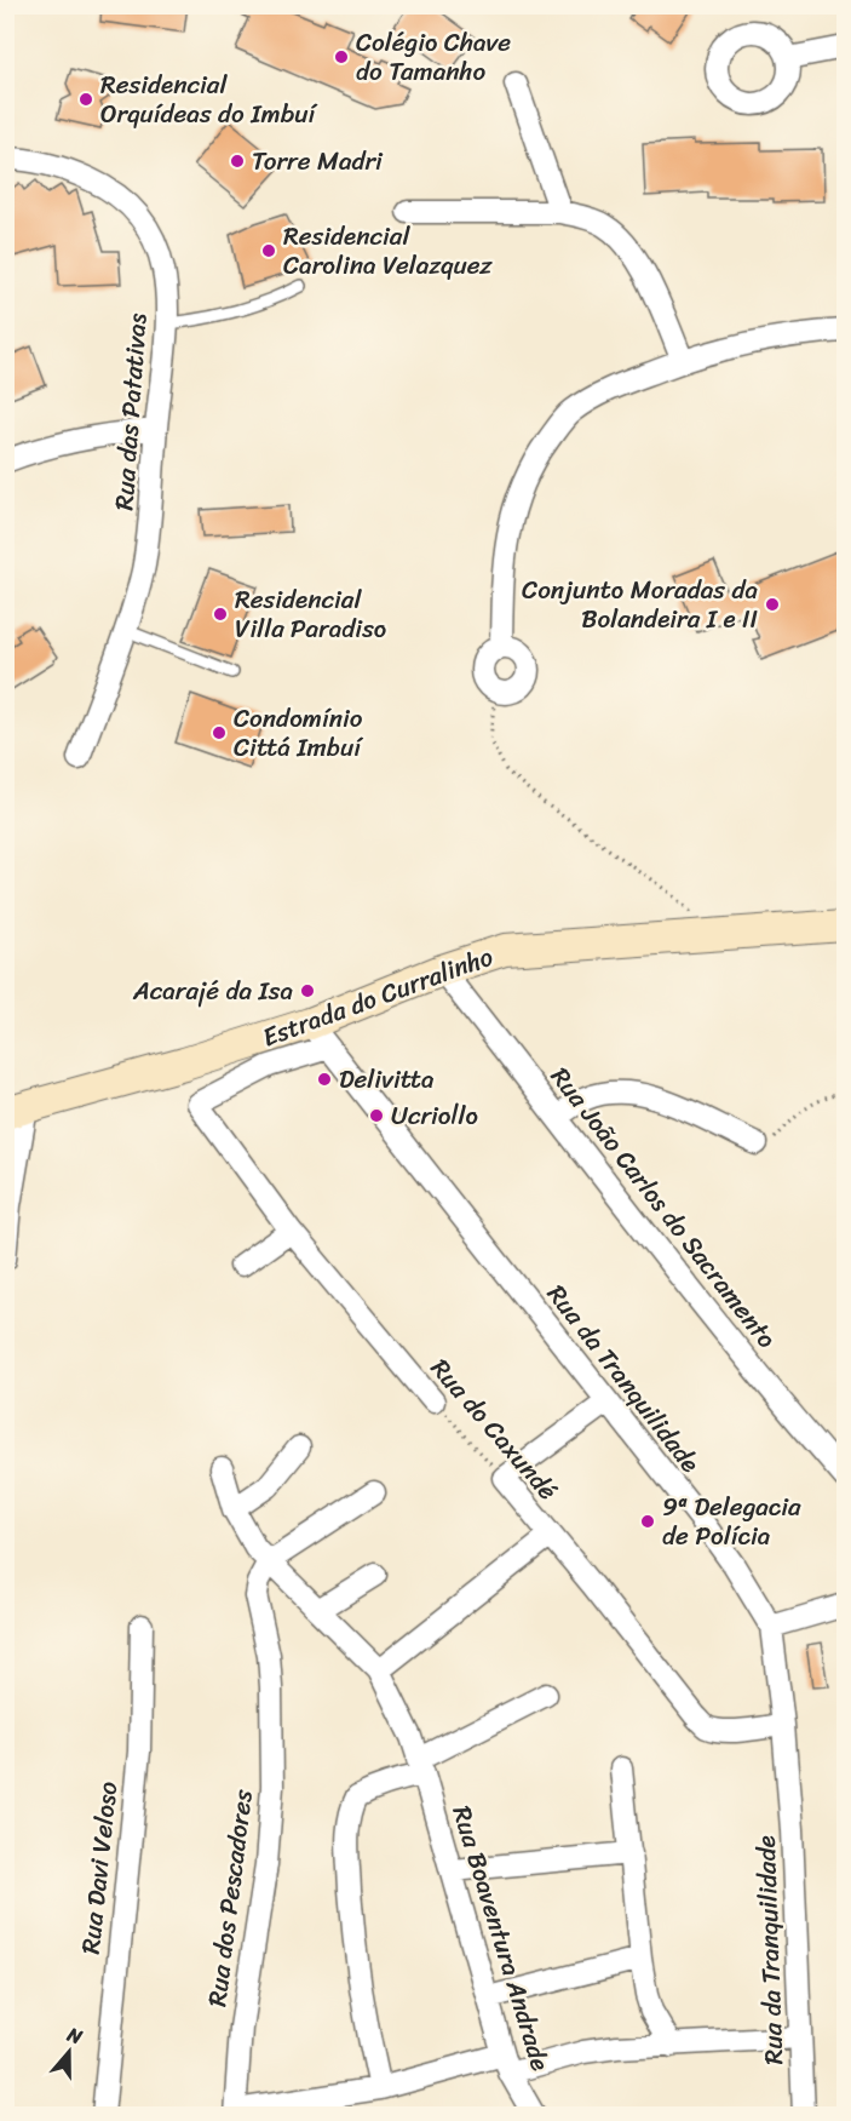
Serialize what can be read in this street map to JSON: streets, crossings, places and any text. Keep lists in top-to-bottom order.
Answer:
{
  "streets": {
    "street": [
      "Rua das Patativas",
      "Estrada do Curralinho",
      "Rua João Carlos do Sacramento",
      "Rua da Tranquilidade",
      "Rua do Caxundé",
      "Rua Davi Veloso",
      "Rua dos Pescadores",
      "Rua Boaventura Andrade"
    ]
  },
  "crossings": [
    ["Estrada do Curralinho", "Rua João Carlos do Sacramento"],
    ["Estrada do Curralinho", "Rua da Tranquilidade"],
    ["Rua da Tranquilidade", "Rua do Caxundé"],
    ["Rua dos Pescadores", "Rua Boaventura Andrade"]
  ],
  "places": [
    "Colégio Chave do Tamanho",
    "Residencial Orquídeas do Imbuí",
    "Torre Madri",
    "Residencial Carolina Velazquez",
    "Conjunto Moradas da Bolandeira I e II",
    "Residencial Villa Paradiso",
    "Condomínio Cittá Imbuí",
    "Acarajé da Isa",
    "Delivitta",
    "Ucriollo",
    "9ª Delegacia de Polícia"
  ],
  "north": "top"
}
